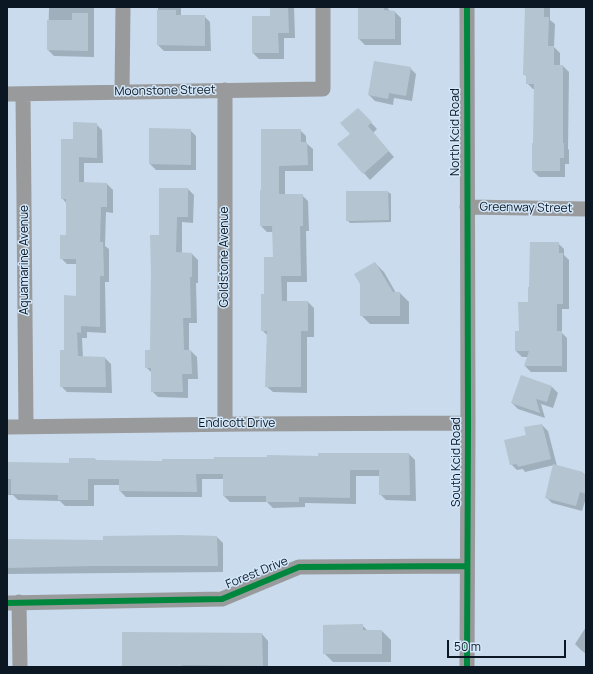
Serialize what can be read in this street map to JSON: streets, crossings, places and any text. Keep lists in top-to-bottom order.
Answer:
{
  "streets": {
    "street": [
      "Moonstone Street",
      "North Kcid Road",
      "Greenway Street",
      "Goldstone Avenue",
      "Aquamarine Avenue",
      "Endicott Drive",
      "South Kcid Road",
      "Forest Drive"
    ]
  },
  "crossings": [
    ["Moonstone Street", "Goldstone Avenue"],
    ["Moonstone Street", "Aquamarine Avenue"],
    ["North Kcid Road", "Greenway Street"],
    ["North Kcid Road", "South Kcid Road"],
    ["Goldstone Avenue", "Endicott Drive"],
    ["Aquamarine Avenue", "Endicott Drive"],
    ["Endicott Drive", "South Kcid Road"],
    ["South Kcid Road", "Forest Drive"]
  ],
  "scale_bar": "50 m"
}
